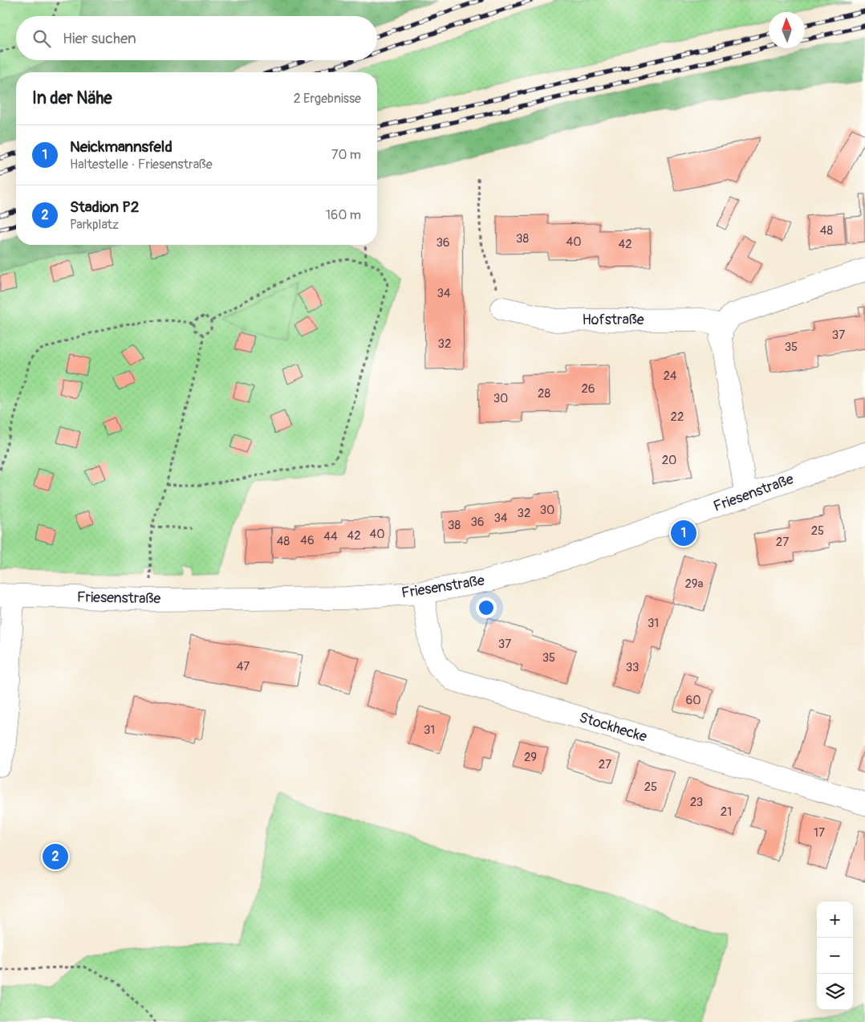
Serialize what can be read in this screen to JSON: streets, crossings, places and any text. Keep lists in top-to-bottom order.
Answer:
{
  "streets": {
    "street": ["Hofstraße", "Friesenstraße", "Stockhecke"]
  },
  "crossings": [
    ["Friesenstraße", "Stockhecke"]
  ],
  "house_numbers": [
    "48",
    "38",
    "40",
    "36",
    "42",
    "34",
    "37",
    "32",
    "35",
    "24",
    "26",
    "28",
    "30",
    "22",
    "20",
    "30",
    "32",
    "34",
    "36",
    "38",
    "25",
    "40",
    "42",
    "44",
    "46",
    "48",
    "27",
    "29a",
    "31",
    "37",
    "35",
    "47",
    "33",
    "60",
    "31",
    "29",
    "27",
    "25",
    "23",
    "21",
    "17"
  ],
  "north": "top",
  "page": {
    "search": "Hier suchen",
    "heading": ["In der Nähe", "2 Ergebnisse"],
    "list": [
      {
        "mark": "1",
        "name": "Neickmannsfeld",
        "note": "Haltestelle · Friesenstraße",
        "value": "70 m"
      },
      {
        "mark": "2",
        "name": "Stadion P2",
        "note": "Parkplatz",
        "value": "160 m"
      }
    ],
    "pins": ["1", "2"],
    "map_buttons": ["+", "−"]
  }
}
